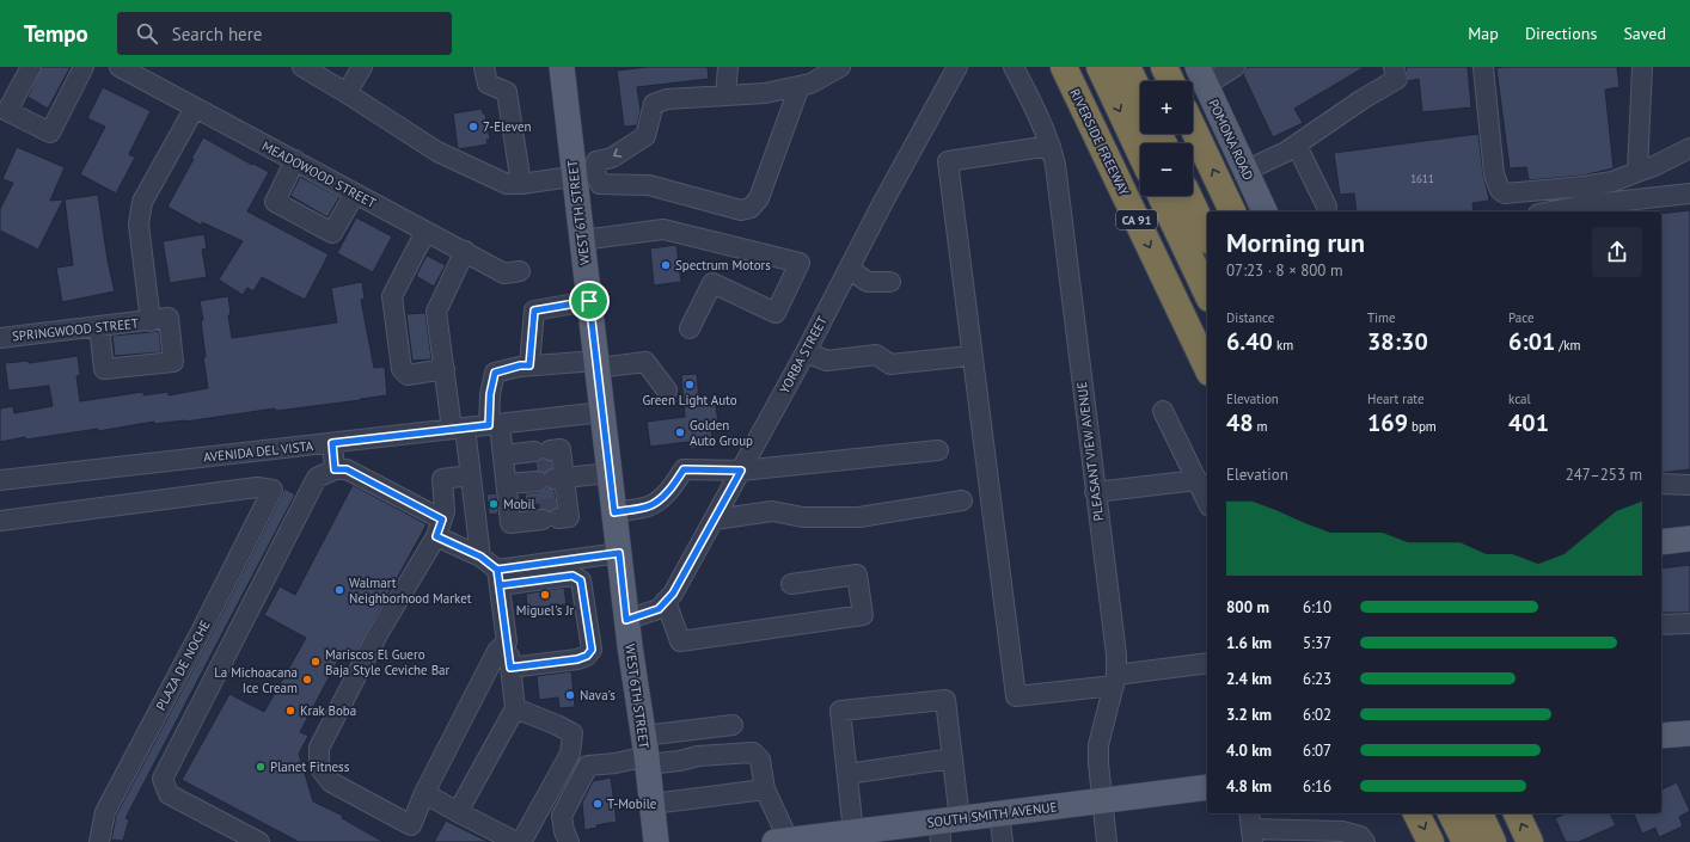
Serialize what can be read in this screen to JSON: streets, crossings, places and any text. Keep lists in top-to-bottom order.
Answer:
{
  "streets": {
    "highway": ["RIVERSIDE FREEWAY", "CA 91"],
    "main road": ["POMONA ROAD", "WEST 6TH STREET", "SOUTH SMITH AVENUE"],
    "street": [
      "MEADOWOOD STREET",
      "SPRINGWOOD STREET",
      "YORBA STREET",
      "AVENIDA DEL VISTA",
      "PLEASANT VIEW AVENUE",
      "PLAZA DE NOCHE"
    ]
  },
  "crossings": [
    ["WEST 6TH STREET", "YORBA STREET"],
    ["WEST 6TH STREET", "AVENIDA DEL VISTA"],
    ["PLEASANT VIEW AVENUE", "SOUTH SMITH AVENUE"]
  ],
  "places": [
    "7-Eleven",
    "Spectrum Motors",
    "Green Light Auto",
    "Golden Auto Group",
    "Mobil",
    "Walmart Neighborhood Market",
    "Miguel's Jr",
    "Mariscos El Guero Baja Style Ceviche Bar",
    "La Michoacana Ice Cream",
    "Nava's",
    "Krak Boba",
    "Planet Fitness",
    "T-Mobile"
  ],
  "house_numbers": ["1611"],
  "page": {
    "header": "Tempo",
    "search": "Search here",
    "nav": ["Map", "Directions", "Saved"],
    "map_buttons": ["+", "−"],
    "heading": ["Morning run", "07:23 · 8 × 800 m"],
    "stats": [
      ["Distance", "6.40 km"],
      ["Time", "38:30"],
      ["Pace", "6:01 /km"],
      ["Elevation", "48 m"],
      ["Heart rate", "169 bpm"],
      ["kcal", "401"]
    ],
    "chart": ["Elevation", "247–253 m"],
    "list": [
      {
        "name": "800 m",
        "note": "6:10"
      },
      {
        "name": "1.6 km",
        "note": "5:37"
      },
      {
        "name": "2.4 km",
        "note": "6:23"
      },
      {
        "name": "3.2 km",
        "note": "6:02"
      },
      {
        "name": "4.0 km",
        "note": "6:07"
      },
      {
        "name": "4.8 km",
        "note": "6:16"
      }
    ]
  }
}
